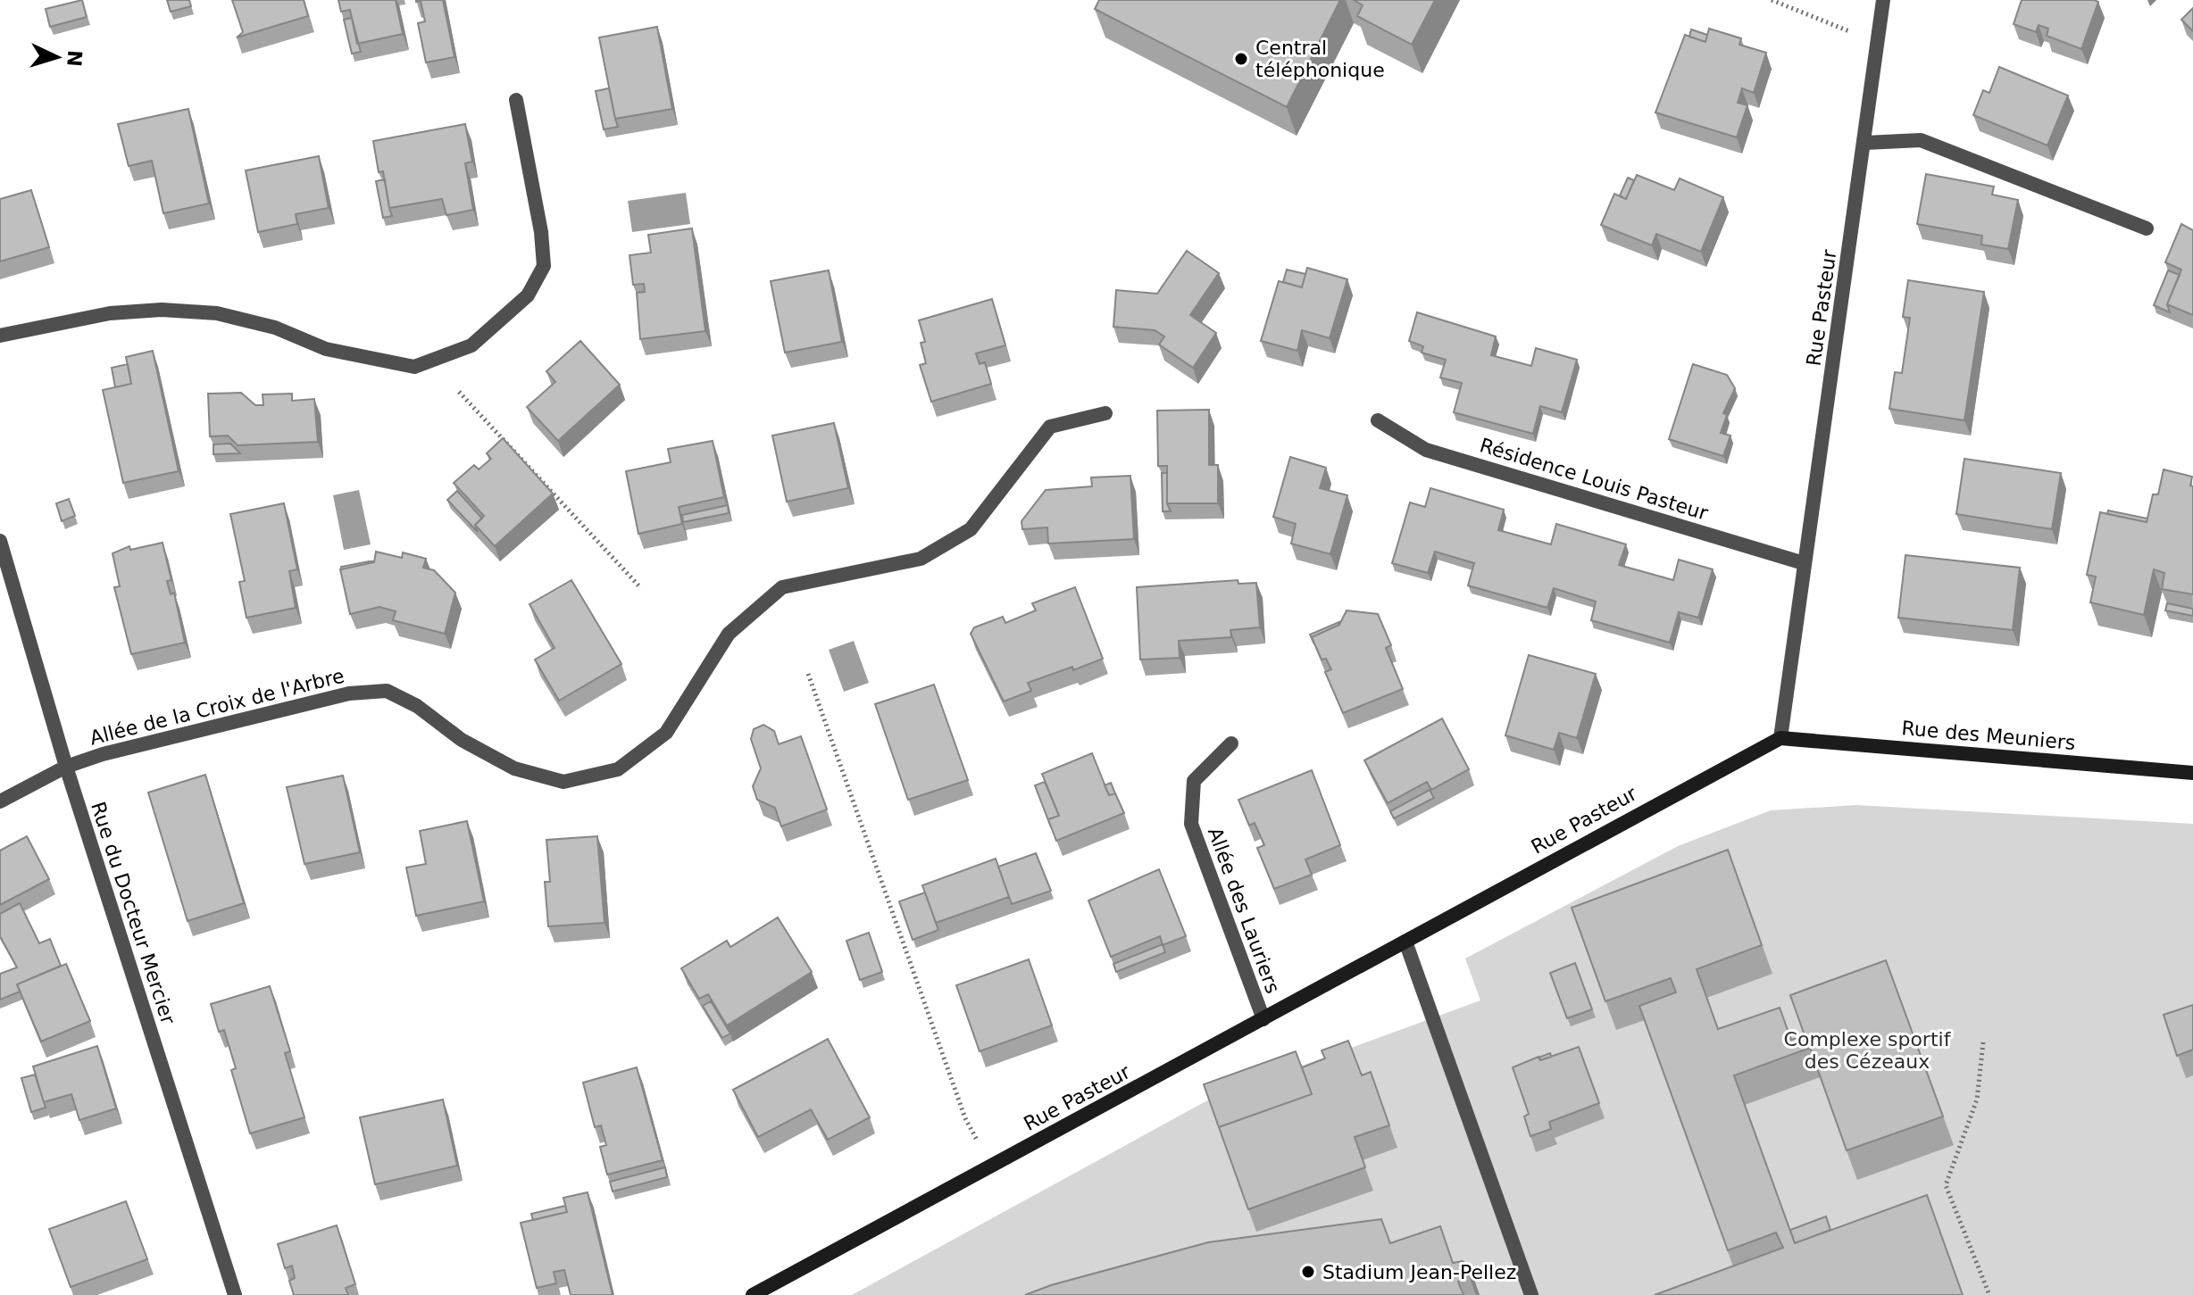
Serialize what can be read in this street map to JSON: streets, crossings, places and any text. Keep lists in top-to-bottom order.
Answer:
{
  "streets": {
    "main road": ["Rue Pasteur", "Rue des Meuniers"],
    "street": [
      "Résidence Louis Pasteur",
      "Allée de la Croix de l'Arbre",
      "Allée des Lauriers",
      "Rue du Docteur Mercier"
    ]
  },
  "crossings": [
    ["Rue Pasteur", "Résidence Louis Pasteur"],
    ["Rue Pasteur", "Rue des Meuniers"],
    ["Rue Pasteur", "Allée des Lauriers"],
    ["Allée de la Croix de l'Arbre", "Rue du Docteur Mercier"]
  ],
  "parks": ["Complexe sportif des Cézeaux"],
  "places": ["Central téléphonique", "Stadium Jean-Pellez"],
  "north": "right"
}
